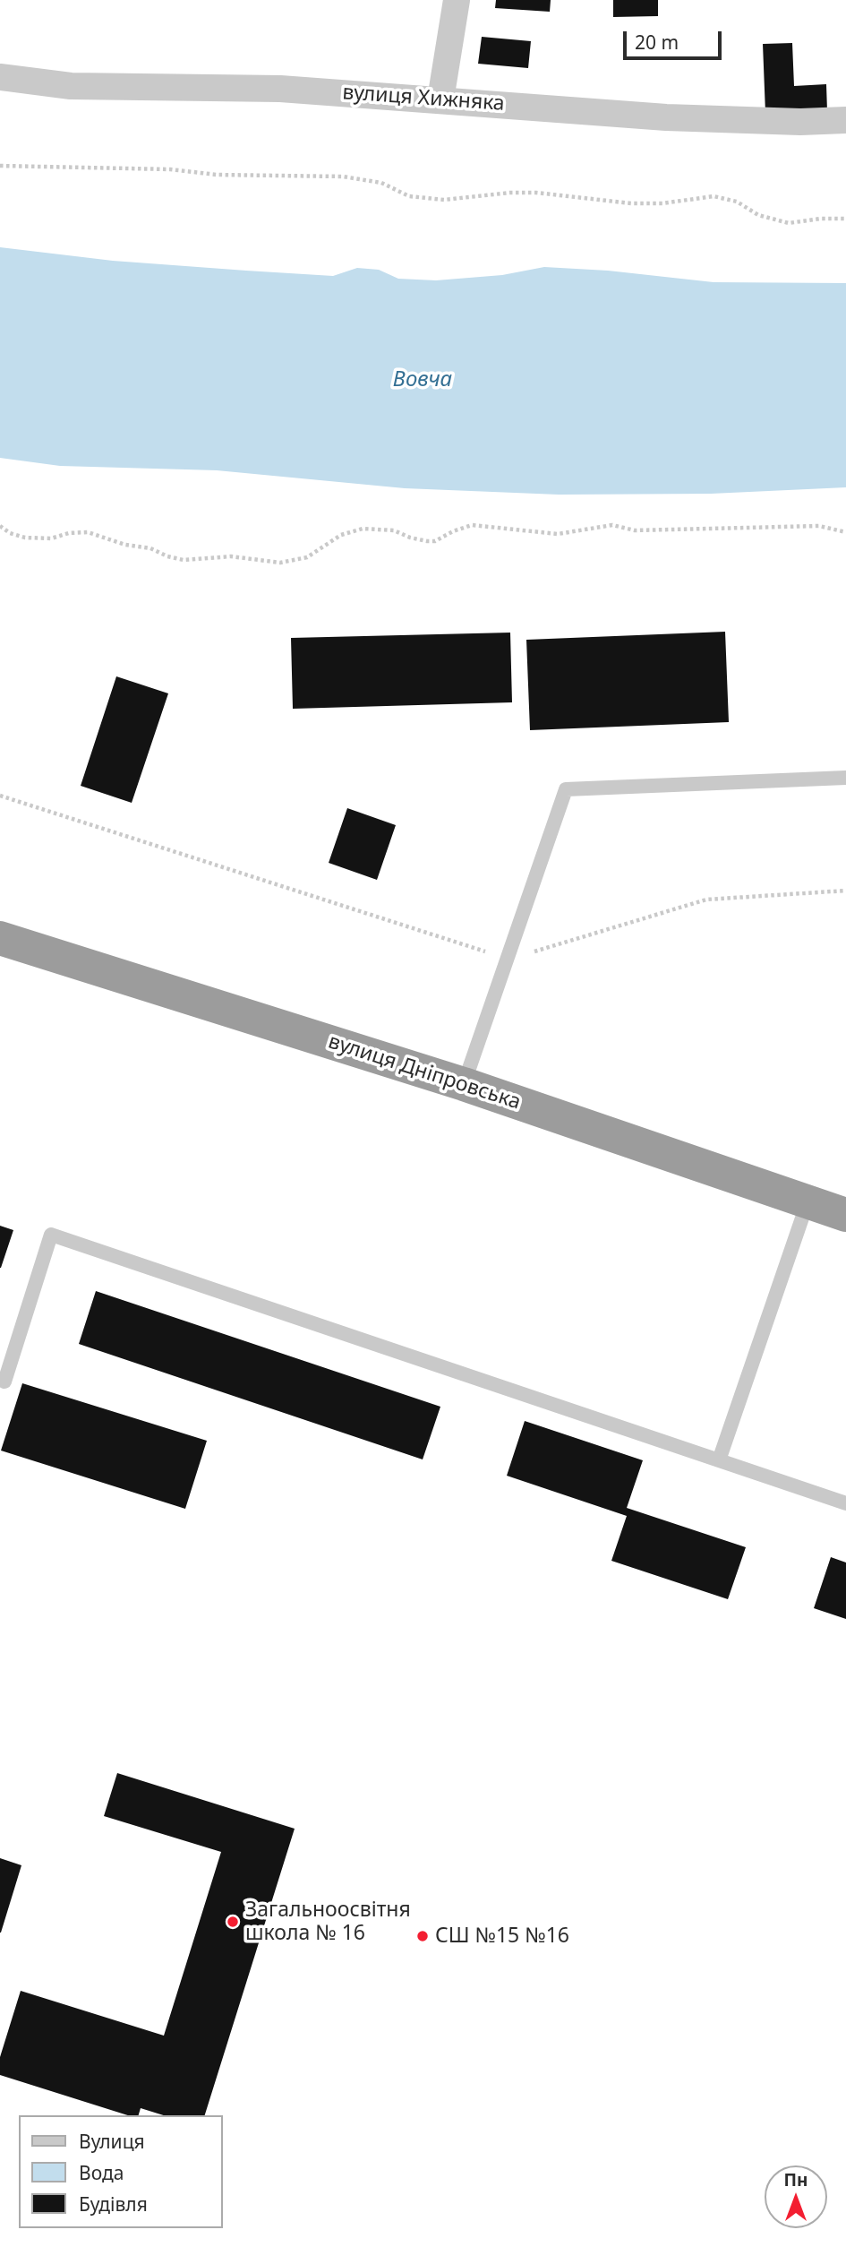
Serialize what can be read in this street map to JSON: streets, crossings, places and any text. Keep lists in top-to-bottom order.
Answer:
{
  "streets": {
    "highway": ["вулиця Дніпровська"],
    "street": ["вулиця Хижняка"]
  },
  "water": ["Вовча"],
  "places": ["Загальноосвітня школа № 16", "СШ №15 №16"],
  "legend": ["Вулиця", "Вода", "Будівля"],
  "scale_bar": "20 m",
  "north": "top"
}
